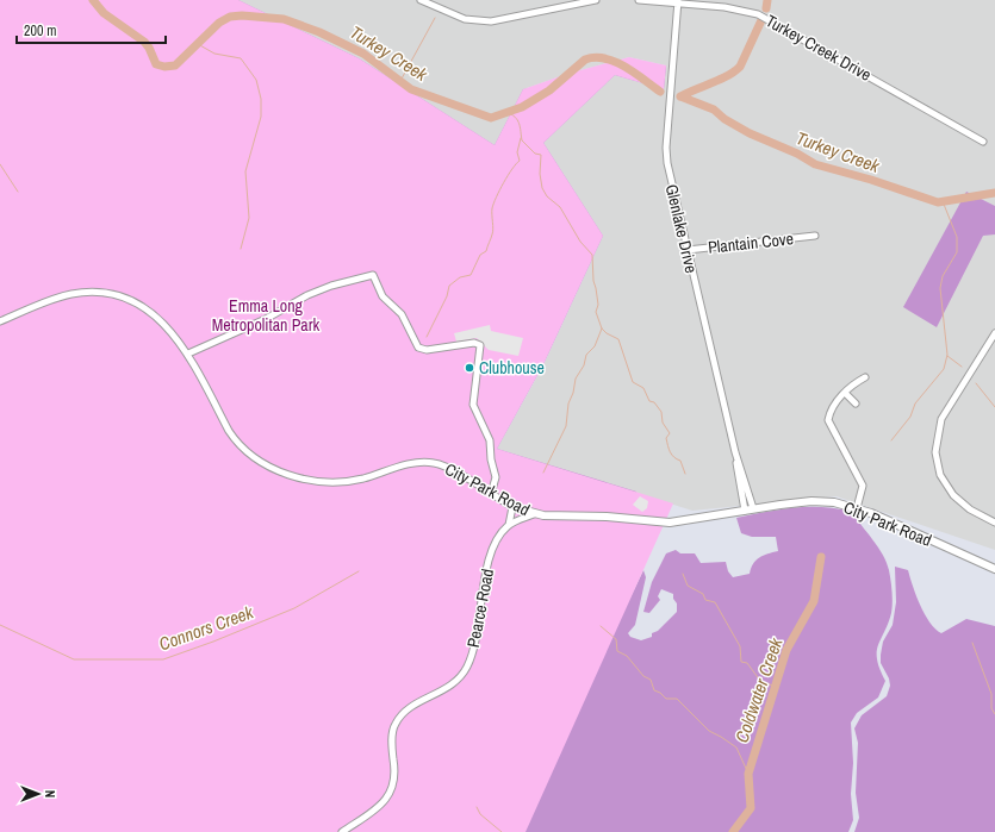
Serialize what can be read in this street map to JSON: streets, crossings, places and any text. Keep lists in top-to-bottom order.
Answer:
{
  "streets": {
    "street": [
      "Turkey Creek Drive",
      "Glenlake Drive",
      "Plantain Cove",
      "City Park Road",
      "Pearce Road"
    ]
  },
  "crossings": [
    ["Turkey Creek Drive", "Glenlake Drive"],
    ["Glenlake Drive", "Plantain Cove"],
    ["Glenlake Drive", "City Park Road"]
  ],
  "water": ["Turkey Creek", "Connors Creek", "Coldwater Creek"],
  "parks": ["Emma Long Metropolitan Park"],
  "places": ["Clubhouse"],
  "scale_bar": "200 m",
  "north": "right"
}
